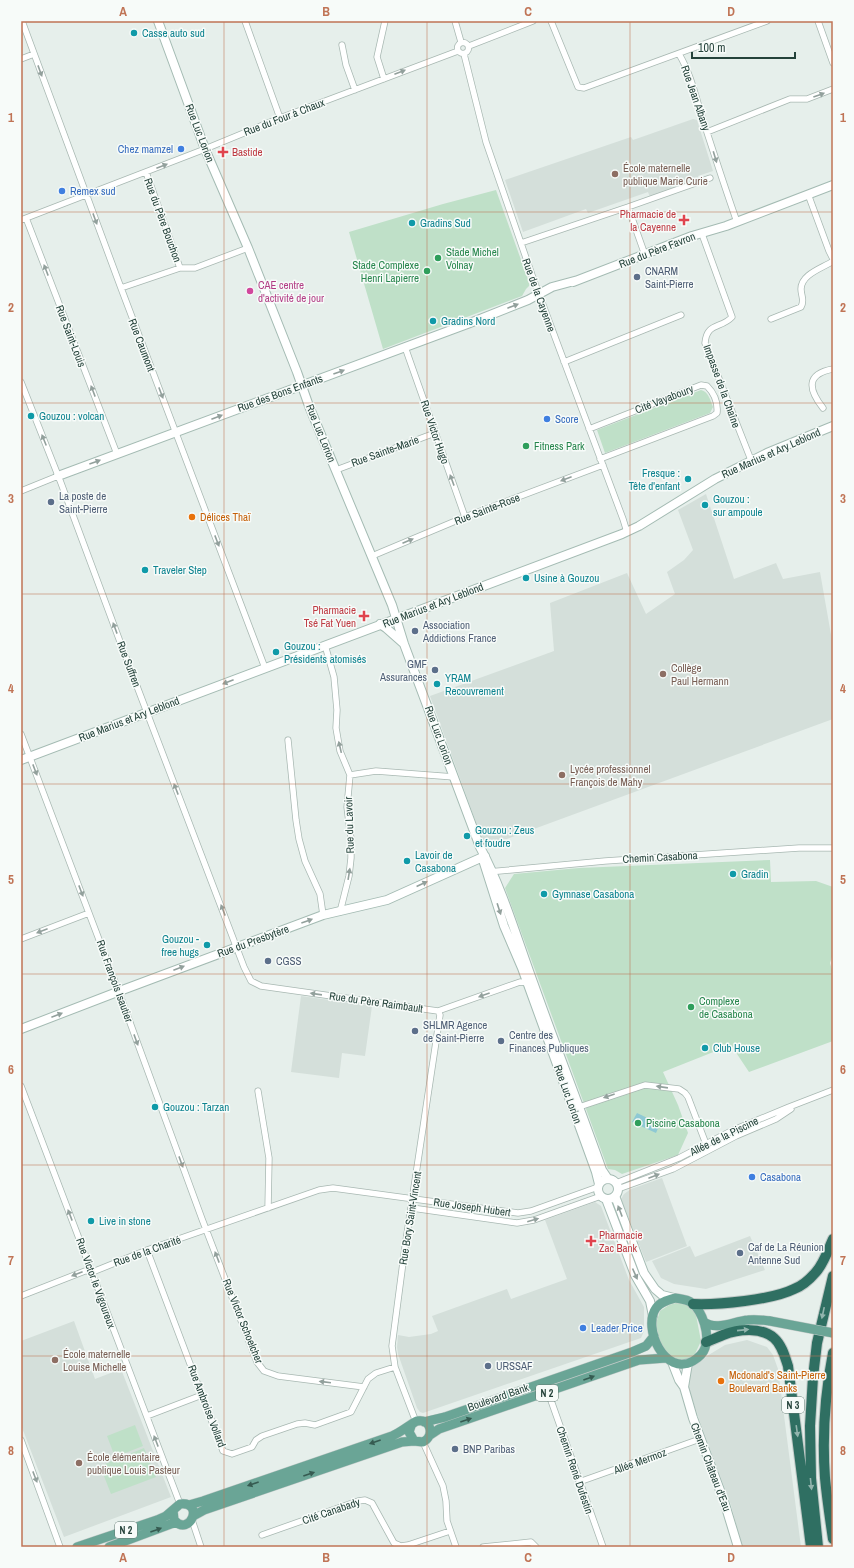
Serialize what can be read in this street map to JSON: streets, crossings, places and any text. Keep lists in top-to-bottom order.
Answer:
{
  "streets": {
    "highway": ["N 3"],
    "main road": ["N 2", "Boulevard Bank"],
    "street": [
      "Rue Jean Albany",
      "Rue du Four à Chaux",
      "Rue Luc Lorion",
      "Rue du Père Bouchon",
      "Rue du Père Favron",
      "Rue de la Cayenne",
      "Rue Saint-Louis",
      "Rue Caumont",
      "Impasse de la Chaîne",
      "Rue des Bons Enfants",
      "Cité Vayaboury",
      "Rue Victor Hugo",
      "Rue Sainte-Marie",
      "Rue Marius et Ary Leblond",
      "Rue Sainte-Rose",
      "Rue Suffren",
      "Rue du Lavoir",
      "Chemin Casabona",
      "Rue du Presbytère",
      "Rue François Isautier",
      "Rue du Père Raimbault",
      "Allée de la Piscine",
      "Rue Joseph Hubert",
      "Rue Bory Saint-Vincent",
      "Rue de la Charité",
      "Rue Victor le Vigoureux",
      "Rue Victor Schoelcher",
      "Rue Ambroise Vollard",
      "Allée Mermoz",
      "Chemin Château d'Eau",
      "Chemin René Dufestin",
      "Cité Canabady"
    ]
  },
  "crossings": [
    ["Rue Jean Albany", "Rue du Père Favron"],
    ["Rue du Four à Chaux", "Rue Luc Lorion"],
    ["Rue du Four à Chaux", "Rue du Père Bouchon"],
    ["Rue du Four à Chaux", "Rue de la Cayenne"],
    ["Rue du Four à Chaux", "Rue Saint-Louis"],
    ["Rue du Four à Chaux", "Rue Caumont"],
    ["Rue Luc Lorion", "Rue du Père Bouchon"],
    ["Rue Luc Lorion", "Rue des Bons Enfants"],
    ["Rue Luc Lorion", "Rue Sainte-Marie"],
    ["Rue Luc Lorion", "Rue Marius et Ary Leblond"],
    ["Rue Luc Lorion", "Rue Sainte-Rose"],
    ["Rue Luc Lorion", "Chemin Casabona"],
    ["Rue Luc Lorion", "Rue du Presbytère"],
    ["Rue Luc Lorion", "Rue du Père Raimbault"],
    ["Rue Luc Lorion", "Allée de la Piscine"],
    ["Rue Luc Lorion", "Rue Joseph Hubert"],
    ["Rue du Père Bouchon", "Rue Caumont"],
    ["Rue du Père Favron", "Rue de la Cayenne"],
    ["Rue du Père Favron", "Impasse de la Chaîne"],
    ["Rue du Père Favron", "Rue des Bons Enfants"],
    ["Rue de la Cayenne", "Rue des Bons Enfants"],
    ["Rue de la Cayenne", "Cité Vayaboury"],
    ["Rue de la Cayenne", "Rue Marius et Ary Leblond"],
    ["Rue de la Cayenne", "Rue Sainte-Rose"],
    ["Rue Saint-Louis", "Rue des Bons Enfants"],
    ["Rue Caumont", "Rue des Bons Enfants"],
    ["Rue Caumont", "Rue Marius et Ary Leblond"],
    ["Impasse de la Chaîne", "Rue Marius et Ary Leblond"],
    ["Rue des Bons Enfants", "Rue Victor Hugo"],
    ["Rue des Bons Enfants", "Rue Suffren"],
    ["Rue Victor Hugo", "Rue Sainte-Marie"],
    ["Rue Victor Hugo", "Rue Sainte-Rose"],
    ["Rue Marius et Ary Leblond", "Rue Suffren"],
    ["Rue Marius et Ary Leblond", "Rue du Lavoir"],
    ["Rue Marius et Ary Leblond", "Rue François Isautier"],
    ["Rue Suffren", "Rue du Presbytère"],
    ["Rue Suffren", "Rue du Père Raimbault"],
    ["Rue du Lavoir", "Rue du Presbytère"],
    ["Rue du Presbytère", "Rue François Isautier"],
    ["Rue du Presbytère", "Rue du Père Raimbault"],
    ["Rue François Isautier", "Rue Joseph Hubert"],
    ["Rue François Isautier", "Rue de la Charité"],
    ["Rue François Isautier", "Rue Victor Schoelcher"],
    ["Rue du Père Raimbault", "Rue Bory Saint-Vincent"],
    ["Allée de la Piscine", "Rue Joseph Hubert"],
    ["Rue Joseph Hubert", "Rue Bory Saint-Vincent"],
    ["Rue Joseph Hubert", "Rue de la Charité"],
    ["Rue Joseph Hubert", "Rue Victor Schoelcher"],
    ["Rue Bory Saint-Vincent", "N 2"],
    ["Rue Bory Saint-Vincent", "Boulevard Bank"],
    ["Rue de la Charité", "Rue Victor le Vigoureux"],
    ["Rue de la Charité", "Rue Victor Schoelcher"],
    ["Rue de la Charité", "Rue Ambroise Vollard"],
    ["Rue Victor le Vigoureux", "N 2"],
    ["Rue Victor le Vigoureux", "Boulevard Bank"],
    ["Rue Victor Schoelcher", "Rue Ambroise Vollard"],
    ["N 2", "Boulevard Bank"],
    ["N 2", "N 3"],
    ["N 2", "Chemin Château d'Eau"],
    ["Boulevard Bank", "N 3"],
    ["Boulevard Bank", "Chemin Château d'Eau"],
    ["Boulevard Bank", "Chemin René Dufestin"],
    ["N 3", "Chemin Château d'Eau"],
    ["Allée Mermoz", "Chemin Château d'Eau"],
    ["Allée Mermoz", "Chemin René Dufestin"]
  ],
  "one_way": [
    "Rue Saint-Louis",
    "Rue Caumont",
    "Rue des Bons Enfants",
    "Rue Victor Hugo",
    "Rue Suffren",
    "Rue du Lavoir",
    "Rue du Presbytère",
    "Rue François Isautier",
    "Rue du Père Raimbault",
    "Rue de la Charité",
    "Rue Victor le Vigoureux",
    "Rue Victor Schoelcher"
  ],
  "places": {
    "other": [
      "Casse auto sud",
      "Chez mamzel",
      "École maternelle publique Marie Curie",
      "Remex sud",
      "Gradins Sud",
      "Stade Michel Volnay",
      "Stade Complexe Henri Lapierre",
      "CNARM Saint-Pierre",
      "CAE centre d'activité de jour",
      "Gradins Nord",
      "Gouzou : volcan",
      "Score",
      "Fitness Park",
      "Fresque : Tête d'enfant",
      "La poste de Saint-Pierre",
      "Gouzou : sur ampoule",
      "Délices Thaï",
      "Traveler Step",
      "Usine à Gouzou",
      "Association Addictions France",
      "Gouzou : Présidents atomisés",
      "GMF Assurances",
      "Collège Paul Hermann",
      "YRAM Recouvrement",
      "Lycée professionnel François de Mahy",
      "Gouzou : Zeus et foudre",
      "Lavoir de Casabona",
      "Gradin",
      "Gymnase Casabona",
      "Gouzou - free hugs",
      "CGSS",
      "Complexe de Casabona",
      "SHLMR Agence de Saint-Pierre",
      "Centre des Finances Publiques",
      "Club House",
      "Gouzou : Tarzan",
      "Piscine Casabona",
      "Casabona",
      "Live in stone",
      "Caf de La Réunion Antenne Sud",
      "Leader Price",
      "École maternelle Louise Michelle",
      "URSSAF",
      "Mcdonald's Saint-Pierre Boulevard Banks",
      "BNP Paribas",
      "École élémentaire publique Louis Pasteur"
    ],
    "health": [
      "Bastide",
      "Pharmacie de la Cayenne",
      "Pharmacie Tsé Fat Yuen",
      "Pharmacie Zac Bank"
    ]
  },
  "scale_bar": "100 m",
  "grid": {
    "columns": [
      "A",
      "B",
      "C",
      "D"
    ],
    "rows": [
      "1",
      "2",
      "3",
      "4",
      "5",
      "6",
      "7",
      "8"
    ]
  }
}
